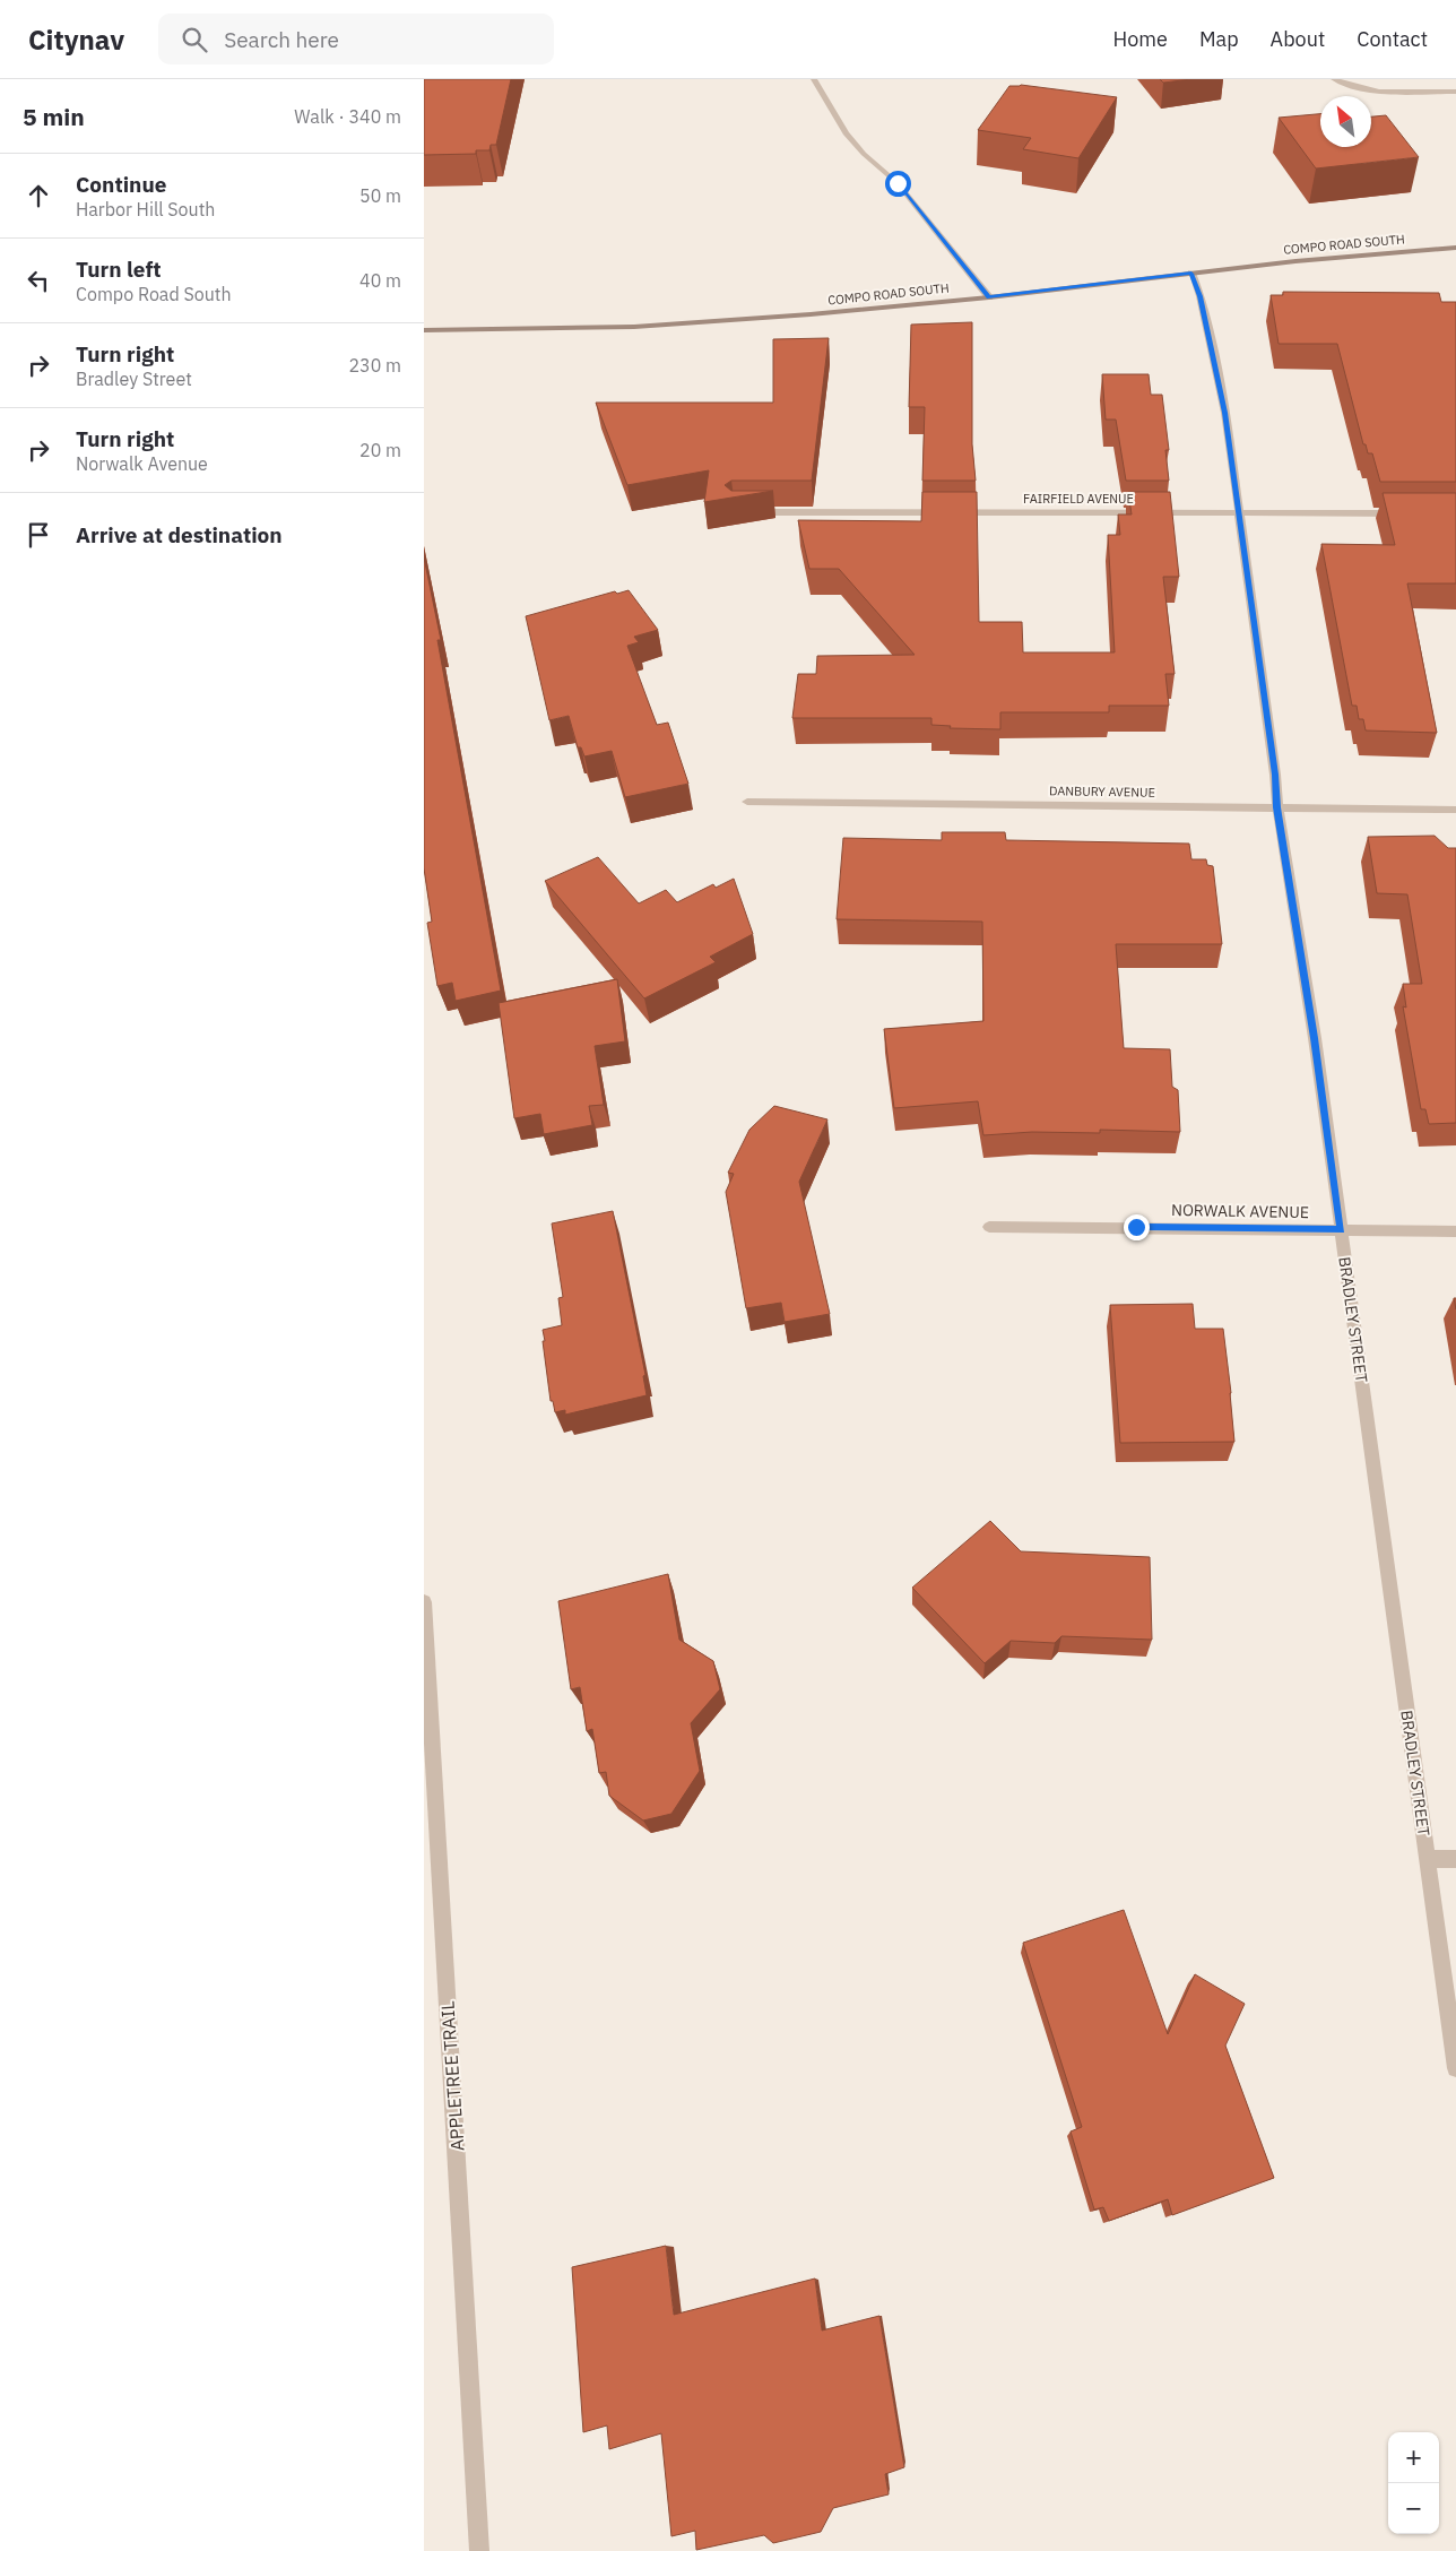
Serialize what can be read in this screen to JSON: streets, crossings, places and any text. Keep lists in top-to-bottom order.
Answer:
{
  "streets": {
    "street": [
      "COMPO ROAD SOUTH",
      "FAIRFIELD AVENUE",
      "DANBURY AVENUE",
      "NORWALK AVENUE",
      "BRADLEY STREET",
      "APPLETREE TRAIL"
    ]
  },
  "crossings": [
    ["COMPO ROAD SOUTH", "BRADLEY STREET"],
    ["FAIRFIELD AVENUE", "BRADLEY STREET"],
    ["DANBURY AVENUE", "BRADLEY STREET"],
    ["NORWALK AVENUE", "BRADLEY STREET"]
  ],
  "north": "top left",
  "page": {
    "header": "Citynav",
    "search": "Search here",
    "nav": [
      "Home",
      "Map",
      "About",
      "Contact"
    ],
    "heading": ["5 min", "Walk · 340 m"],
    "list": [
      ["Continue", "Harbor Hill South", "50 m"],
      ["Turn left", "Compo Road South", "40 m"],
      ["Turn right", "Bradley Street", "230 m"],
      ["Turn right", "Norwalk Avenue", "20 m"],
      "Arrive at destination"
    ],
    "map_buttons": ["+", "−"]
  }
}
